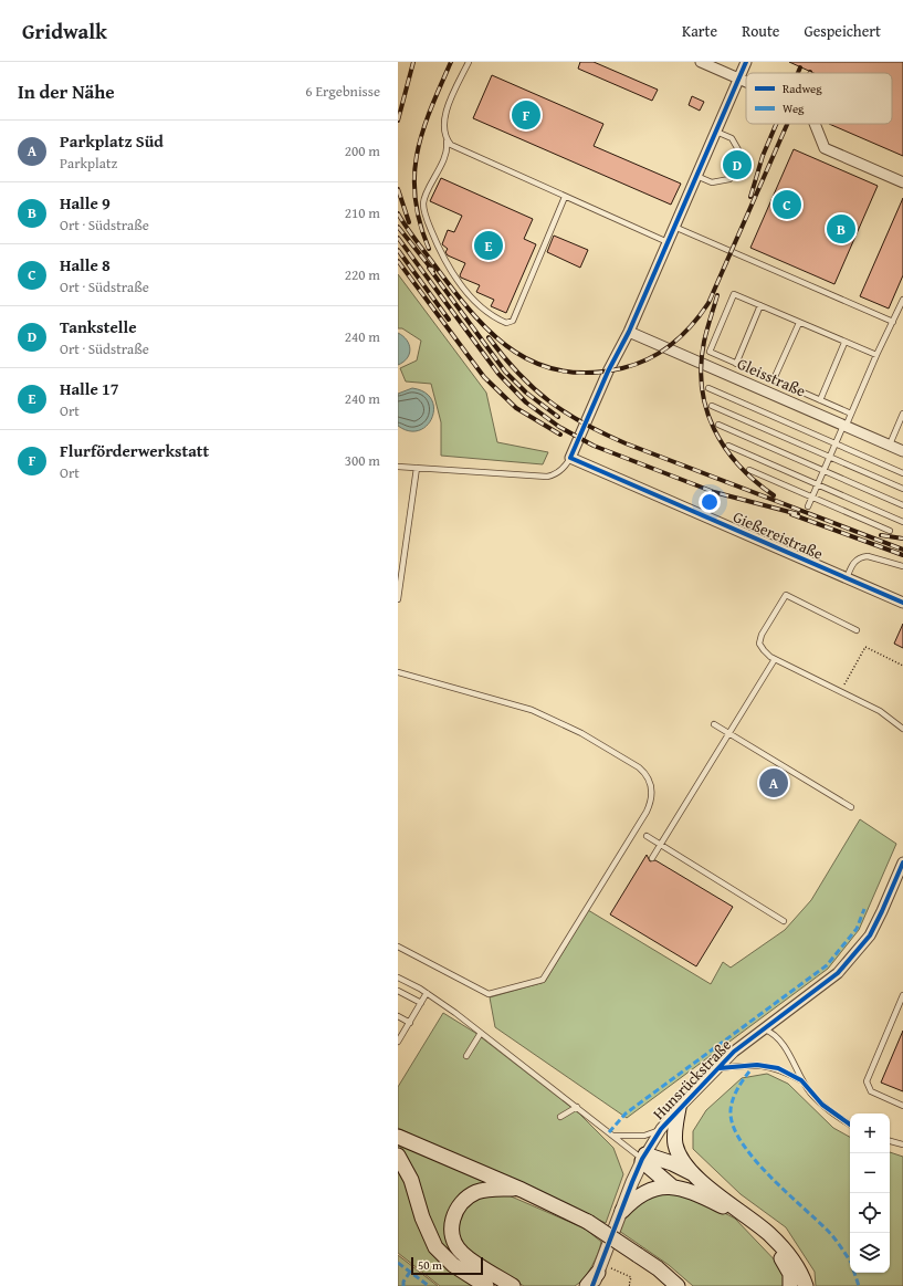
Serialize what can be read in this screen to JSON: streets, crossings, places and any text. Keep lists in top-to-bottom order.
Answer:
{
  "streets": {
    "street": ["Gleisstraße", "Gießereistraße", "Hunsrückstraße"]
  },
  "legend": ["Radweg", "Weg"],
  "scale_bar": "50 m",
  "page": {
    "header": "Gridwalk",
    "nav": ["Karte", "Route", "Gespeichert"],
    "heading": ["In der Nähe", "6 Ergebnisse"],
    "pins": [
      "F",
      "D",
      "C",
      "B",
      "E",
      "A"
    ],
    "list": [
      {
        "mark": "A",
        "name": "Parkplatz Süd",
        "note": "Parkplatz",
        "value": "200 m"
      },
      {
        "mark": "B",
        "name": "Halle 9",
        "note": "Ort · Südstraße",
        "value": "210 m"
      },
      {
        "mark": "C",
        "name": "Halle 8",
        "note": "Ort · Südstraße",
        "value": "220 m"
      },
      {
        "mark": "D",
        "name": "Tankstelle",
        "note": "Ort · Südstraße",
        "value": "240 m"
      },
      {
        "mark": "E",
        "name": "Halle 17",
        "note": "Ort",
        "value": "240 m"
      },
      {
        "mark": "F",
        "name": "Flurförderwerkstatt",
        "note": "Ort",
        "value": "300 m"
      }
    ],
    "map_buttons": ["+", "−"],
    "scale": "50 m"
  }
}
